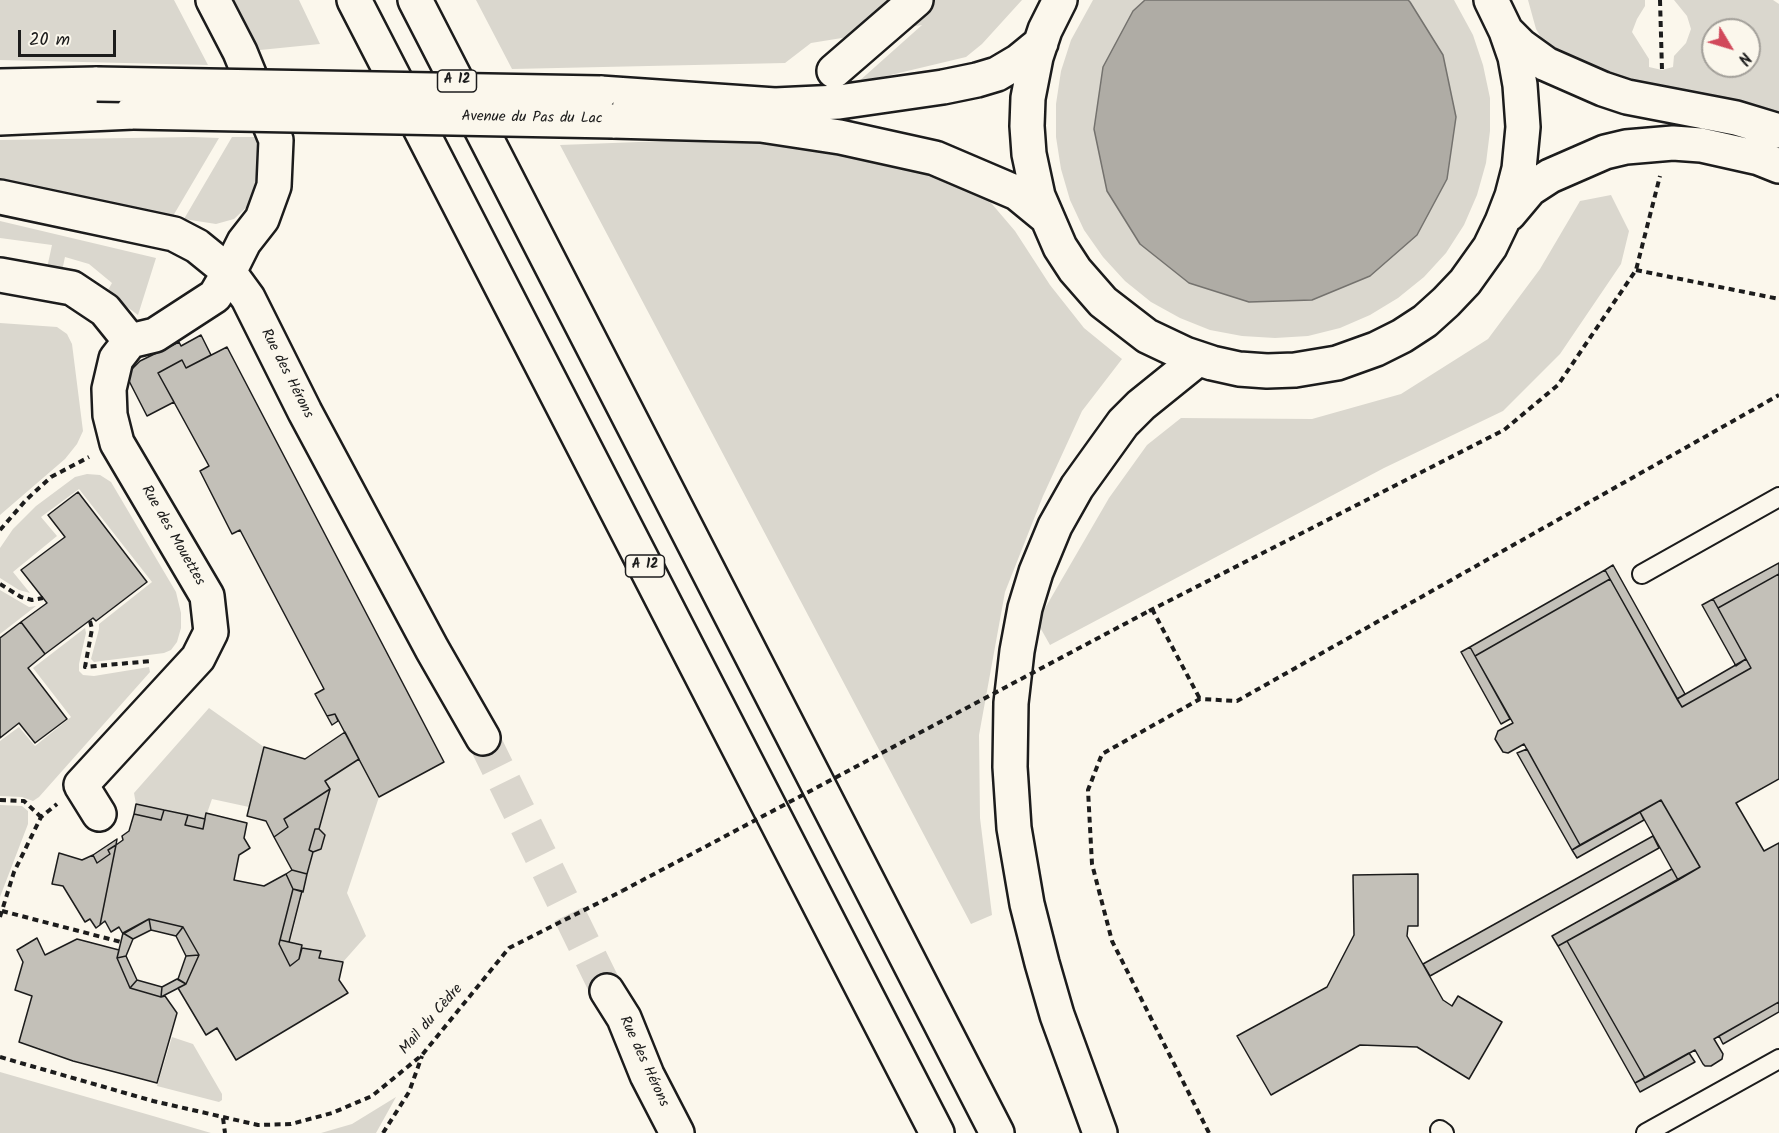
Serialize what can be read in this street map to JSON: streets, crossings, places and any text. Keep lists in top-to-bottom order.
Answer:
{
  "streets": {
    "main road": [
      "A 12",
      "Avenue du Pas du Lac",
      "Rue des Hérons",
      "Rue des Mouettes"
    ],
    "path": ["Mail du Cèdre"]
  },
  "scale_bar": "20 m",
  "north": "bottom right"
}
